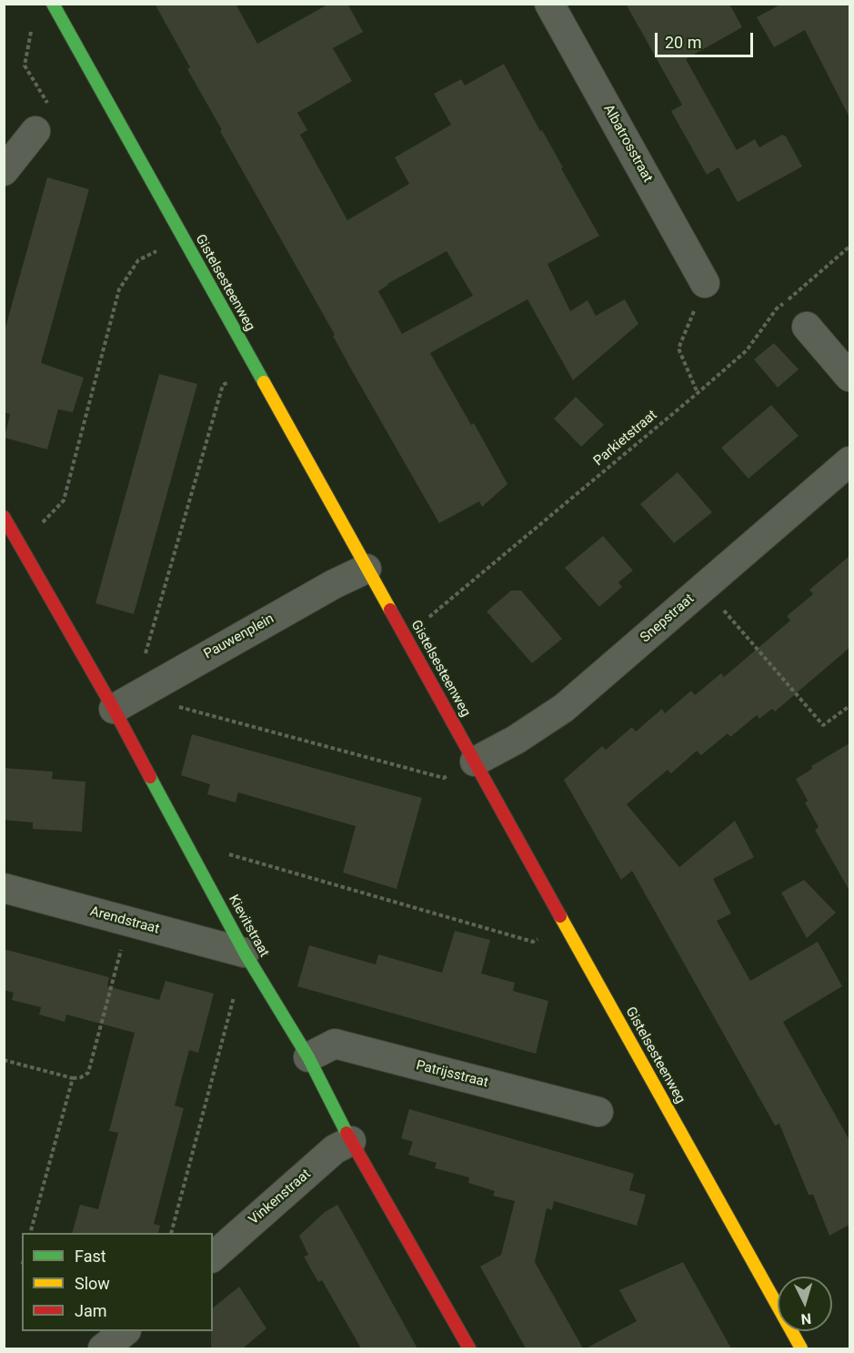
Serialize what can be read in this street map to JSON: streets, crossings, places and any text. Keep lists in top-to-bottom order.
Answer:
{
  "streets": {
    "main road": ["Gistelsesteenweg", "Kievitstraat"],
    "street": [
      "Albatrosstraat",
      "Snepstraat",
      "Pauwenplein",
      "Arendstraat",
      "Patrijsstraat",
      "Vinkenstraat"
    ],
    "path": ["Parkietstraat"]
  },
  "crossings": [
    ["Gistelsesteenweg", "Parkietstraat"],
    ["Gistelsesteenweg", "Snepstraat"],
    ["Gistelsesteenweg", "Pauwenplein"],
    ["Pauwenplein", "Kievitstraat"],
    ["Arendstraat", "Kievitstraat"],
    ["Kievitstraat", "Patrijsstraat"],
    ["Kievitstraat", "Vinkenstraat"]
  ],
  "legend": ["Fast", "Slow", "Jam"],
  "scale_bar": "20 m",
  "north": "bottom"
}
